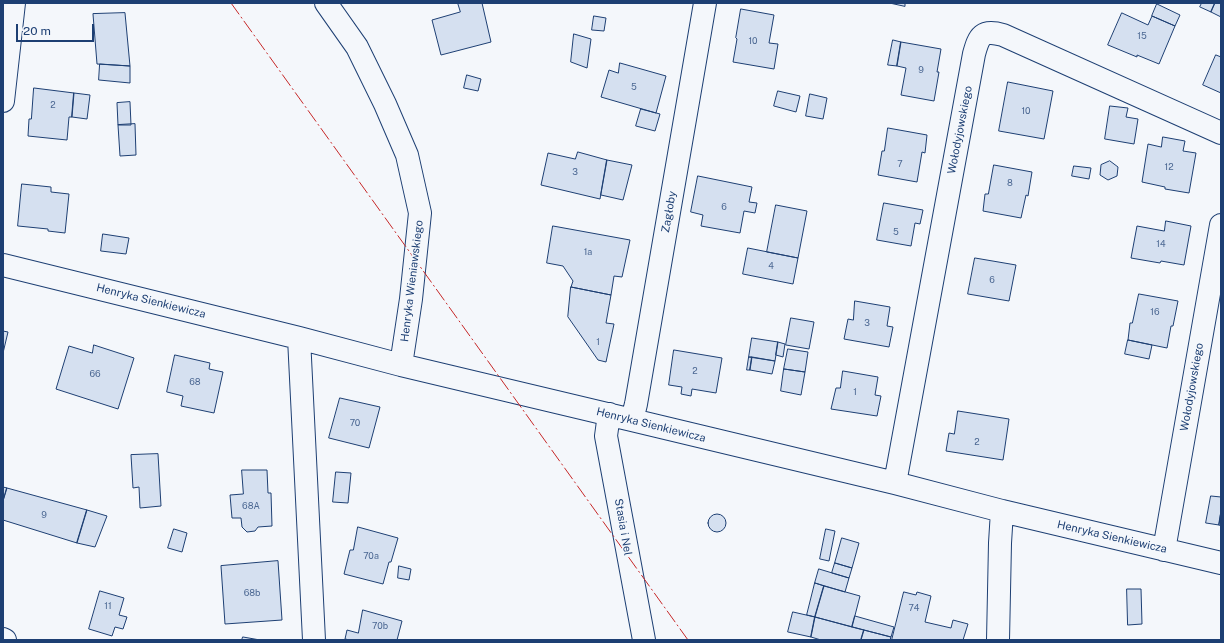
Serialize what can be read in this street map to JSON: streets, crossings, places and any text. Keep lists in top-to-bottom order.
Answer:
{
  "streets": {
    "street": [
      "Wołodyjowskiego",
      "Zagłoby",
      "Henryka Wieniawskiego",
      "Henryka Sienkiewicza",
      "Stasia i Nel"
    ]
  },
  "crossings": [
    ["Wołodyjowskiego", "Henryka Sienkiewicza"],
    ["Zagłoby", "Henryka Sienkiewicza"],
    ["Henryka Wieniawskiego", "Henryka Sienkiewicza"],
    ["Henryka Sienkiewicza", "Stasia i Nel"]
  ],
  "house_numbers": [
    "15",
    "10",
    "9",
    "5",
    "2",
    "10",
    "7",
    "12",
    "3",
    "8",
    "6",
    "5",
    "14",
    "1a",
    "4",
    "6",
    "16",
    "3",
    "1",
    "2",
    "66",
    "68",
    "1",
    "70",
    "2",
    "68A",
    "9",
    "70a",
    "68b",
    "11",
    "74",
    "70b"
  ],
  "scale_bar": "20 m"
}
